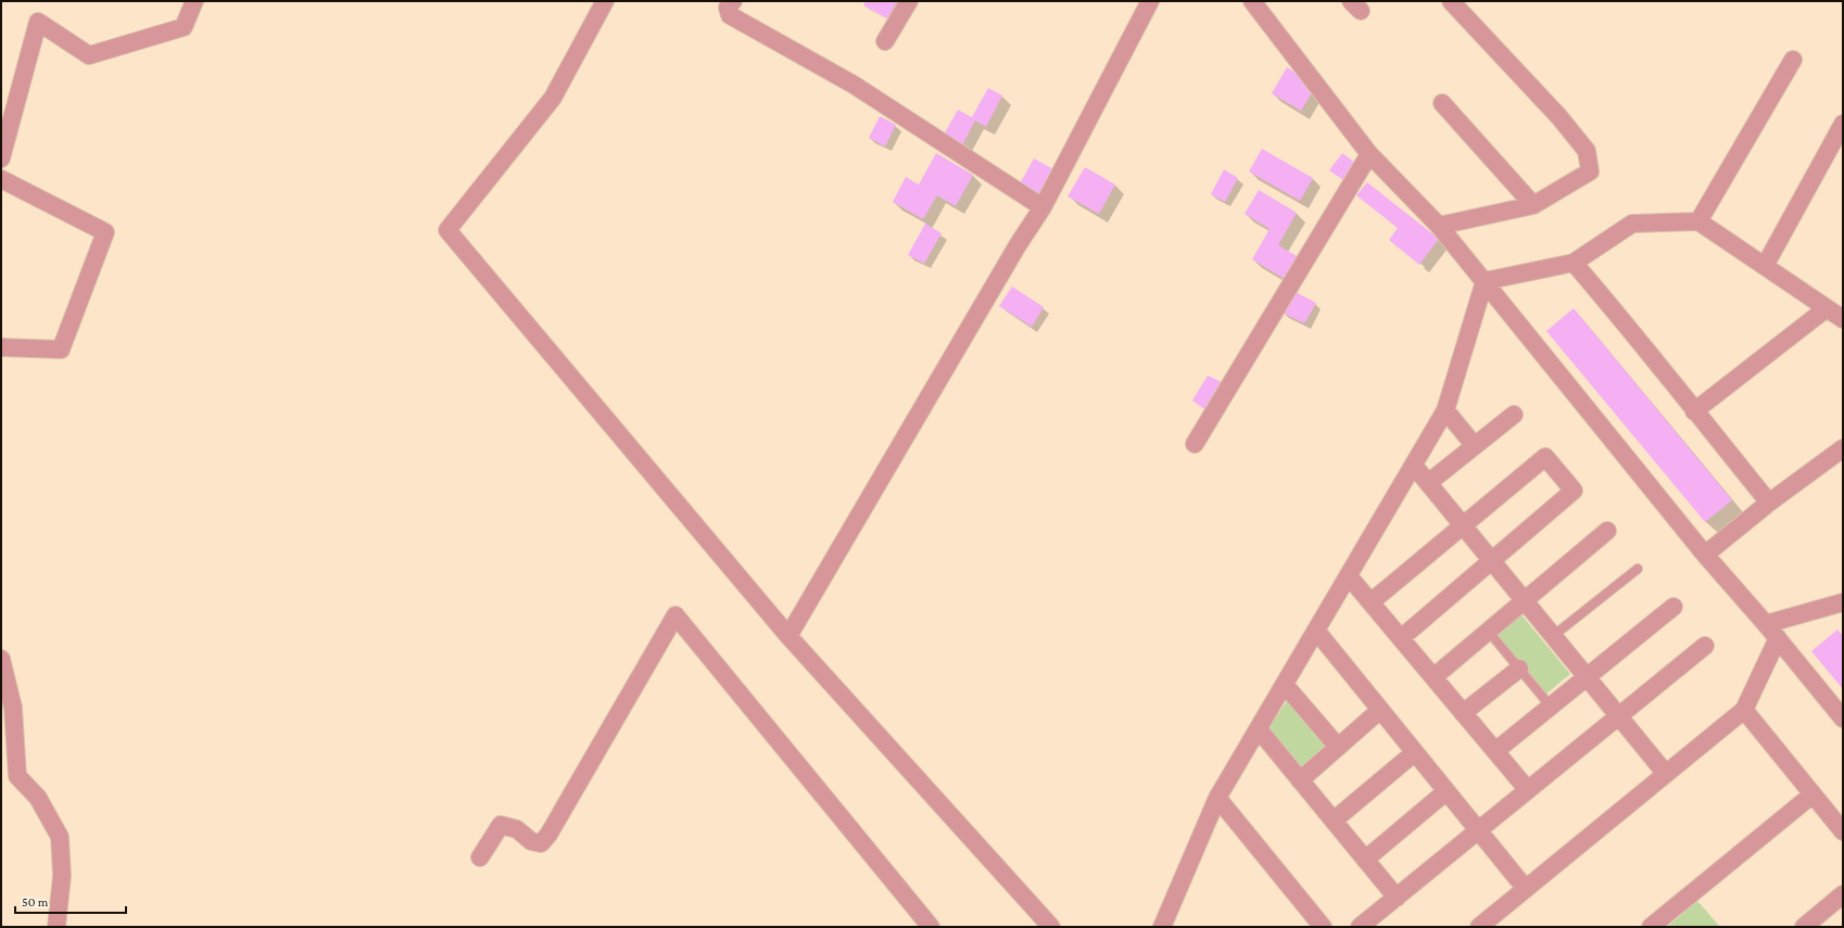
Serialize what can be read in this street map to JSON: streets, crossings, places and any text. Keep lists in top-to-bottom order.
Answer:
{
  "scale_bar": "50 m"
}
